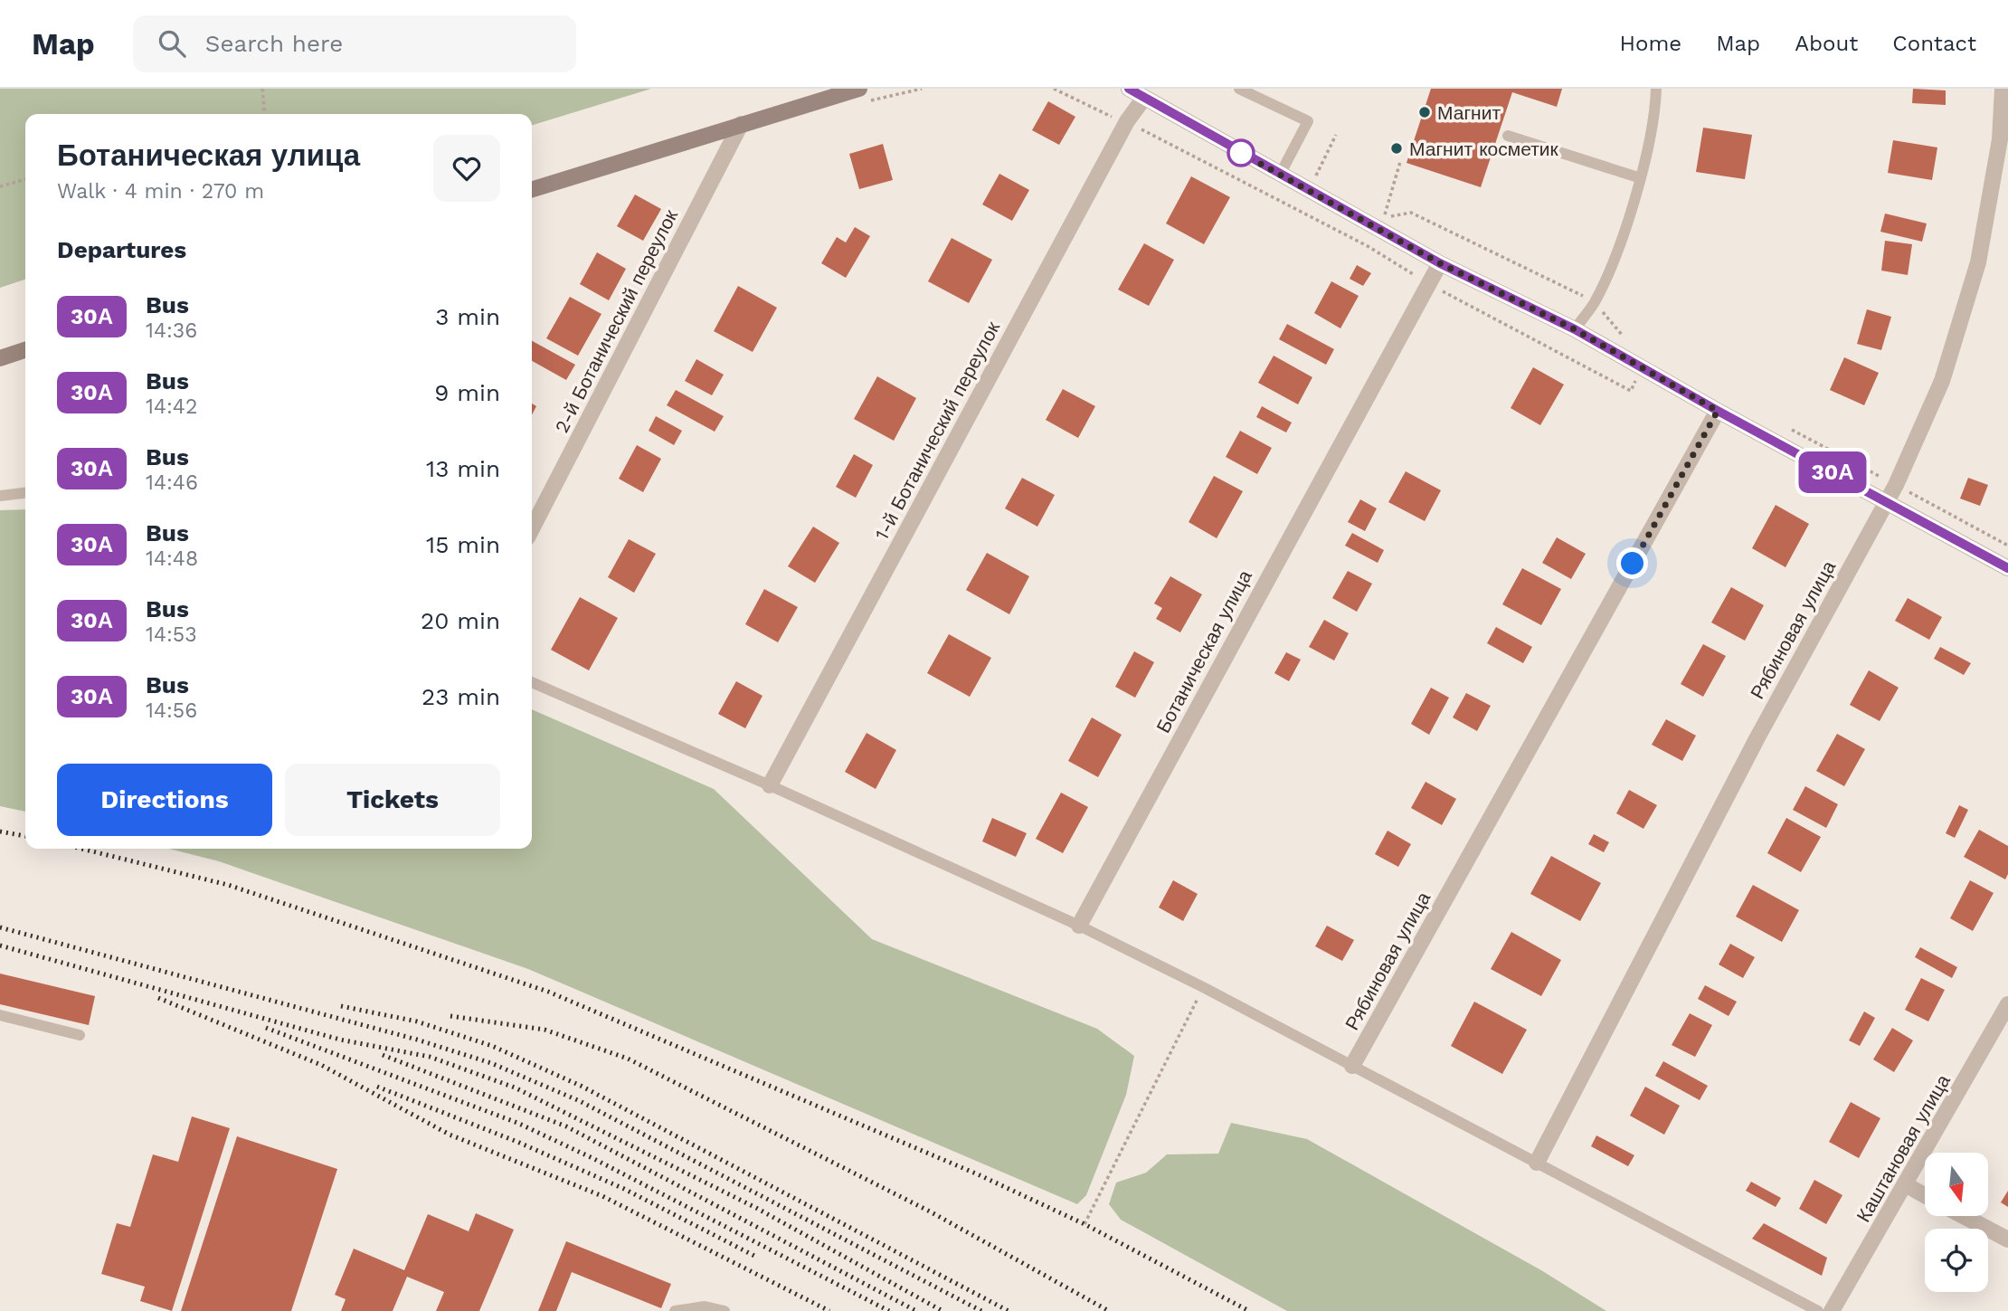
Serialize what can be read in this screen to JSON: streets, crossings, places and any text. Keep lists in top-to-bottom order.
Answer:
{
  "streets": {
    "street": [
      "2-й Ботанический переулок",
      "1-й Ботанический переулок",
      "Рябиновая улица",
      "Ботаническая улица",
      "Каштановая улица"
    ]
  },
  "places": ["Магнит", "Магнит косметик"],
  "lines": ["bus line 30А"],
  "north": "bottom",
  "page": {
    "header": "Map",
    "search": "Search here",
    "nav": [
      "Home",
      "Map",
      "About",
      "Contact"
    ],
    "on_map": "30А",
    "heading": [
      ["Ботаническая улица", "Walk · 4 min · 270 m"],
      "Departures"
    ],
    "list": [
      {
        "mark": "30А",
        "name": "Bus",
        "note": "14:36",
        "value": "3 min"
      },
      {
        "mark": "30А",
        "name": "Bus",
        "note": "14:42",
        "value": "9 min"
      },
      {
        "mark": "30А",
        "name": "Bus",
        "note": "14:46",
        "value": "13 min"
      },
      {
        "mark": "30А",
        "name": "Bus",
        "note": "14:48",
        "value": "15 min"
      },
      {
        "mark": "30А",
        "name": "Bus",
        "note": "14:53",
        "value": "20 min"
      },
      {
        "mark": "30А",
        "name": "Bus",
        "note": "14:56",
        "value": "23 min"
      }
    ],
    "buttons": ["Directions", "Tickets"]
  }
}
